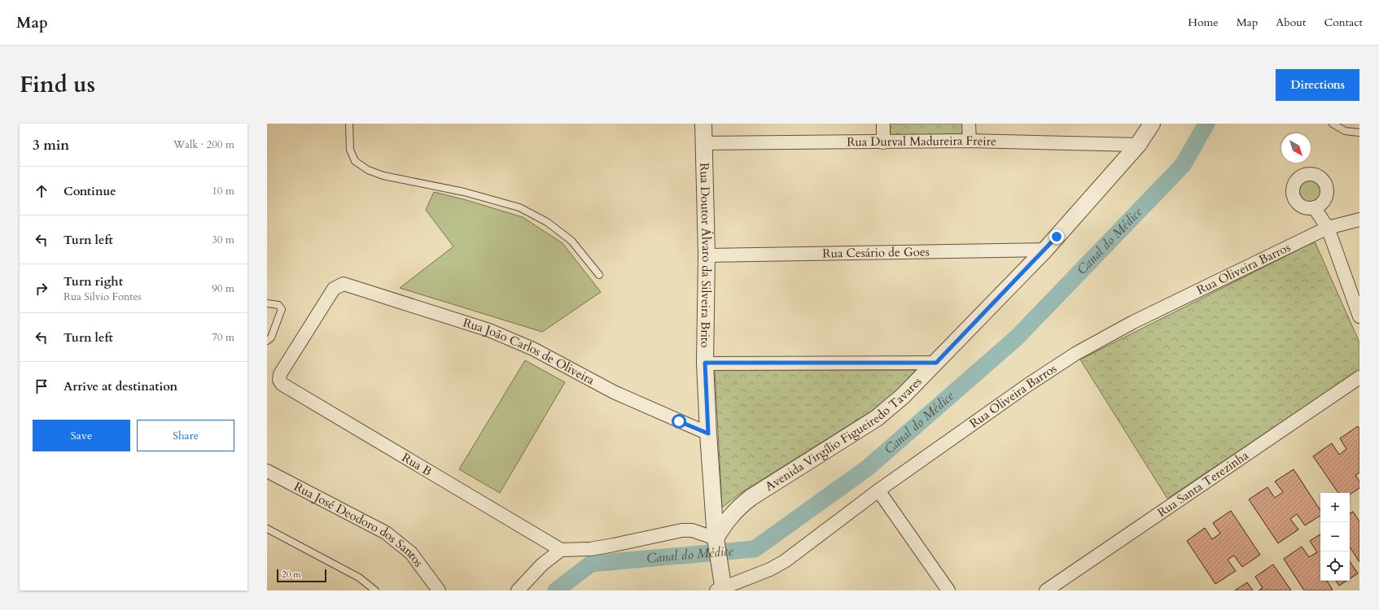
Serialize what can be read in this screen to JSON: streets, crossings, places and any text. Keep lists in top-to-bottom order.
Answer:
{
  "streets": {
    "street": [
      "Rua Durval Madureira Freire",
      "Rua Cesário de Goes",
      "Rua Doutor Álvaro da Silveira Brito",
      "Rua Oliveira Barros",
      "Rua João Carlos de Oliveira",
      "Avenida Virgílio Figueiredo Tavares",
      "Rua B",
      "Rua Santa Terezinha",
      "Rua José Deodoro dos Santos"
    ]
  },
  "crossings": [
    ["Rua Durval Madureira Freire", "Rua Doutor Álvaro da Silveira Brito"],
    ["Rua Durval Madureira Freire", "Avenida Virgílio Figueiredo Tavares"],
    ["Rua Cesário de Goes", "Rua Doutor Álvaro da Silveira Brito"],
    ["Rua Cesário de Goes", "Avenida Virgílio Figueiredo Tavares"],
    ["Rua Doutor Álvaro da Silveira Brito", "Rua Oliveira Barros"],
    ["Rua Doutor Álvaro da Silveira Brito", "Rua João Carlos de Oliveira"],
    ["Rua Doutor Álvaro da Silveira Brito", "Avenida Virgílio Figueiredo Tavares"],
    ["Rua João Carlos de Oliveira", "Rua B"]
  ],
  "water": ["Canal do Médice"],
  "scale_bar": "20 m",
  "north": "bottom right",
  "page": {
    "header": "Map",
    "nav": [
      "Home",
      "Map",
      "About",
      "Contact"
    ],
    "title": "Find us",
    "buttons": [
      "Directions",
      ["Save", "Share"]
    ],
    "heading": ["3 min", "Walk · 200 m"],
    "list": [
      ["Continue", "10 m"],
      ["Turn left", "30 m"],
      ["Turn right", "Rua Silvio Fontes", "90 m"],
      ["Turn left", "70 m"],
      "Arrive at destination"
    ],
    "map_buttons": ["+", "−"],
    "scale": "20 m"
  }
}
